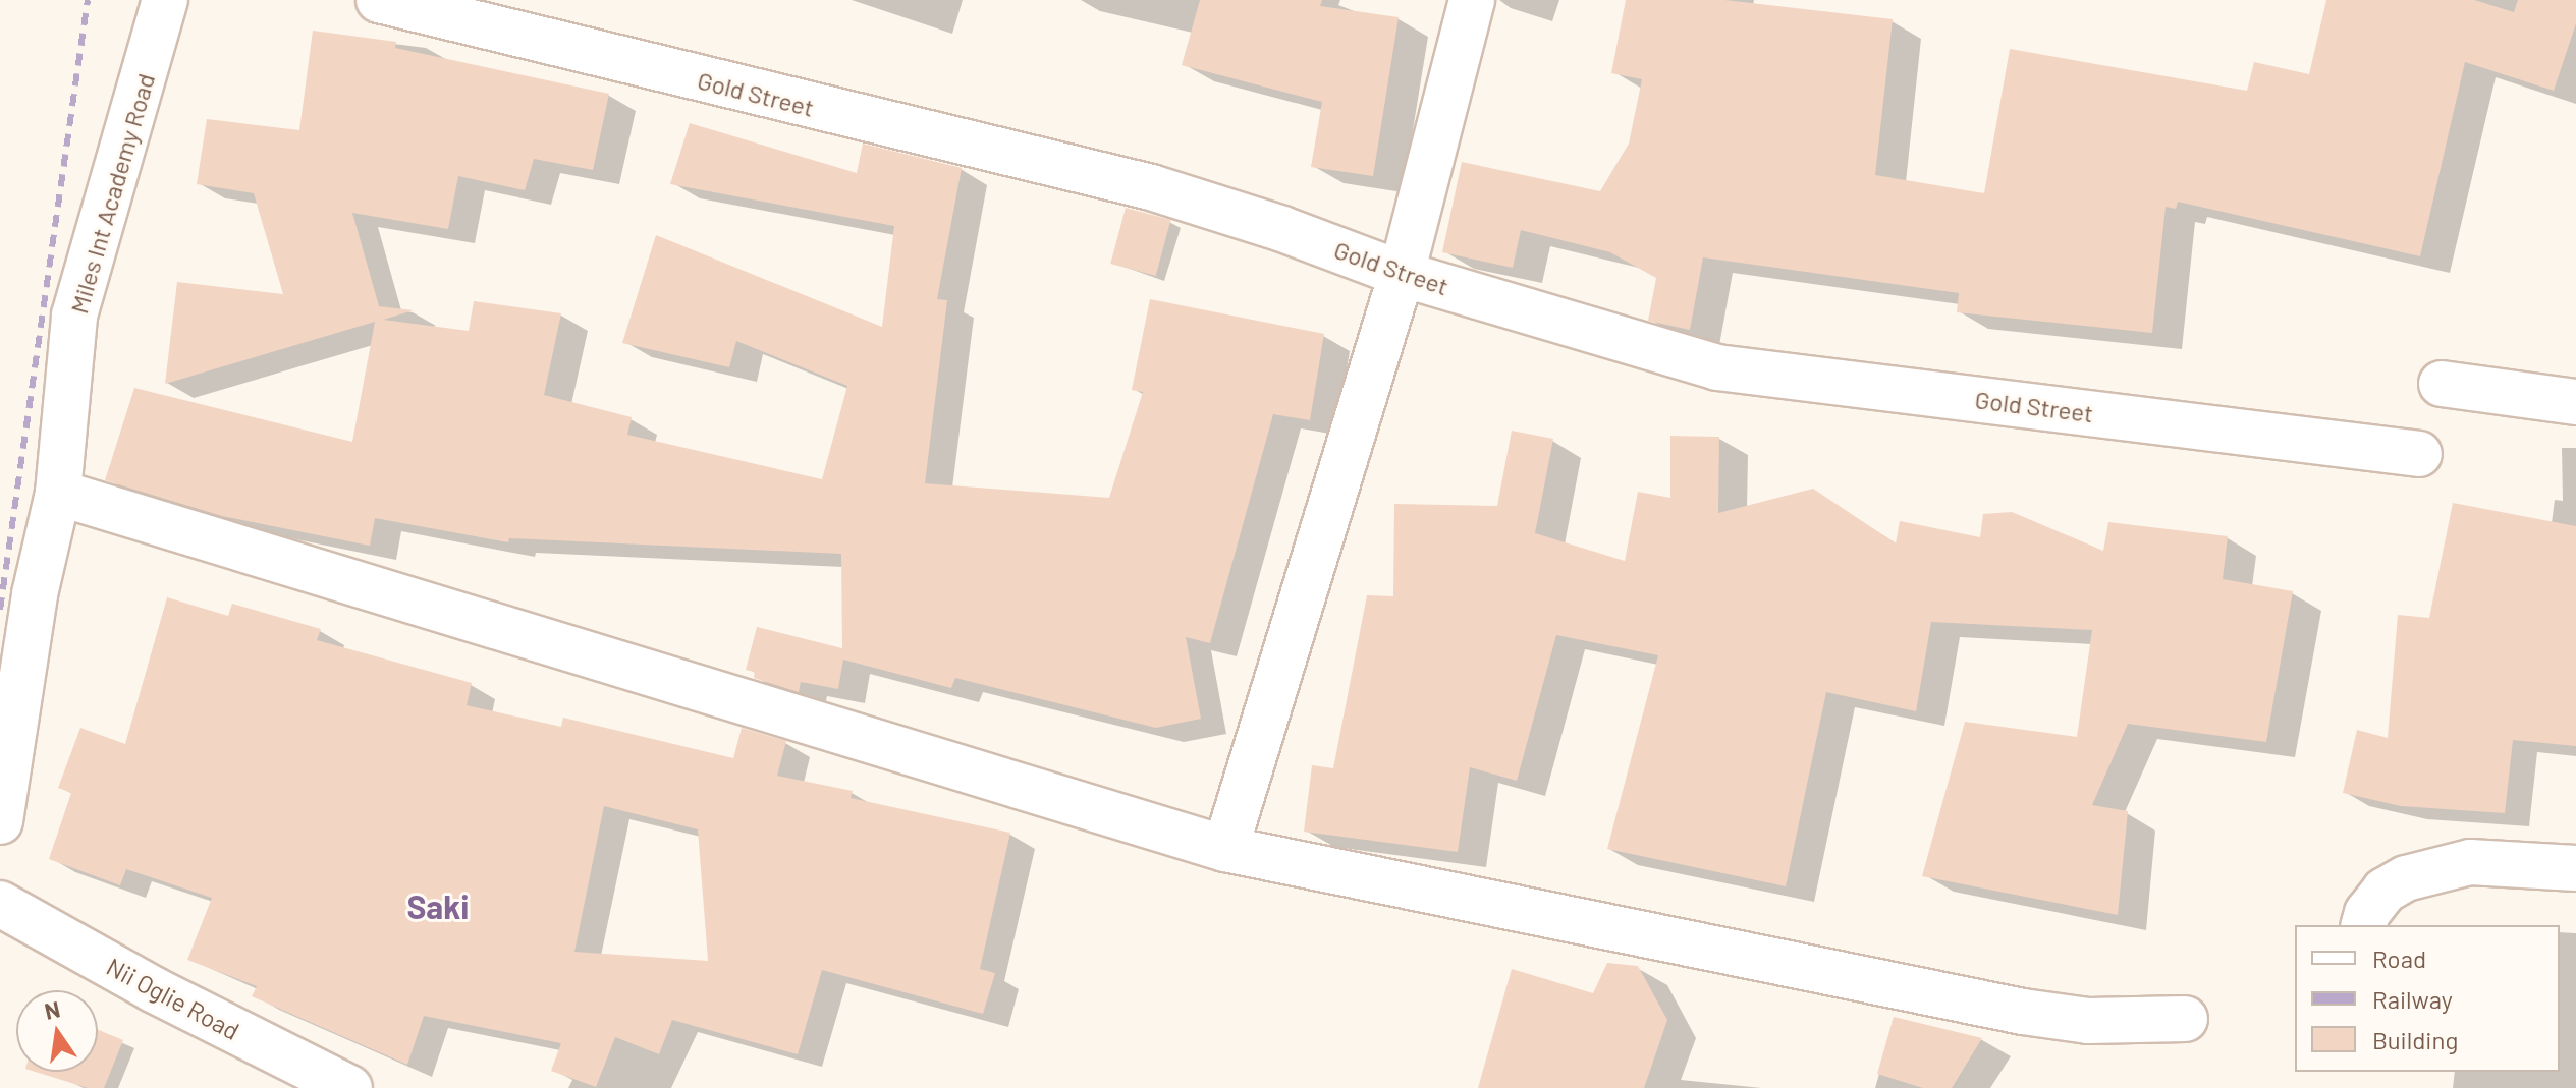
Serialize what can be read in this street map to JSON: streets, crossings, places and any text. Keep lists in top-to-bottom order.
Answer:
{
  "streets": {
    "street": ["Gold Street", "Miles Int Academy Road", "Nii Oglie Road"]
  },
  "districts": ["Saki"],
  "legend": ["Road", "Railway", "Building"],
  "north": "top"
}
